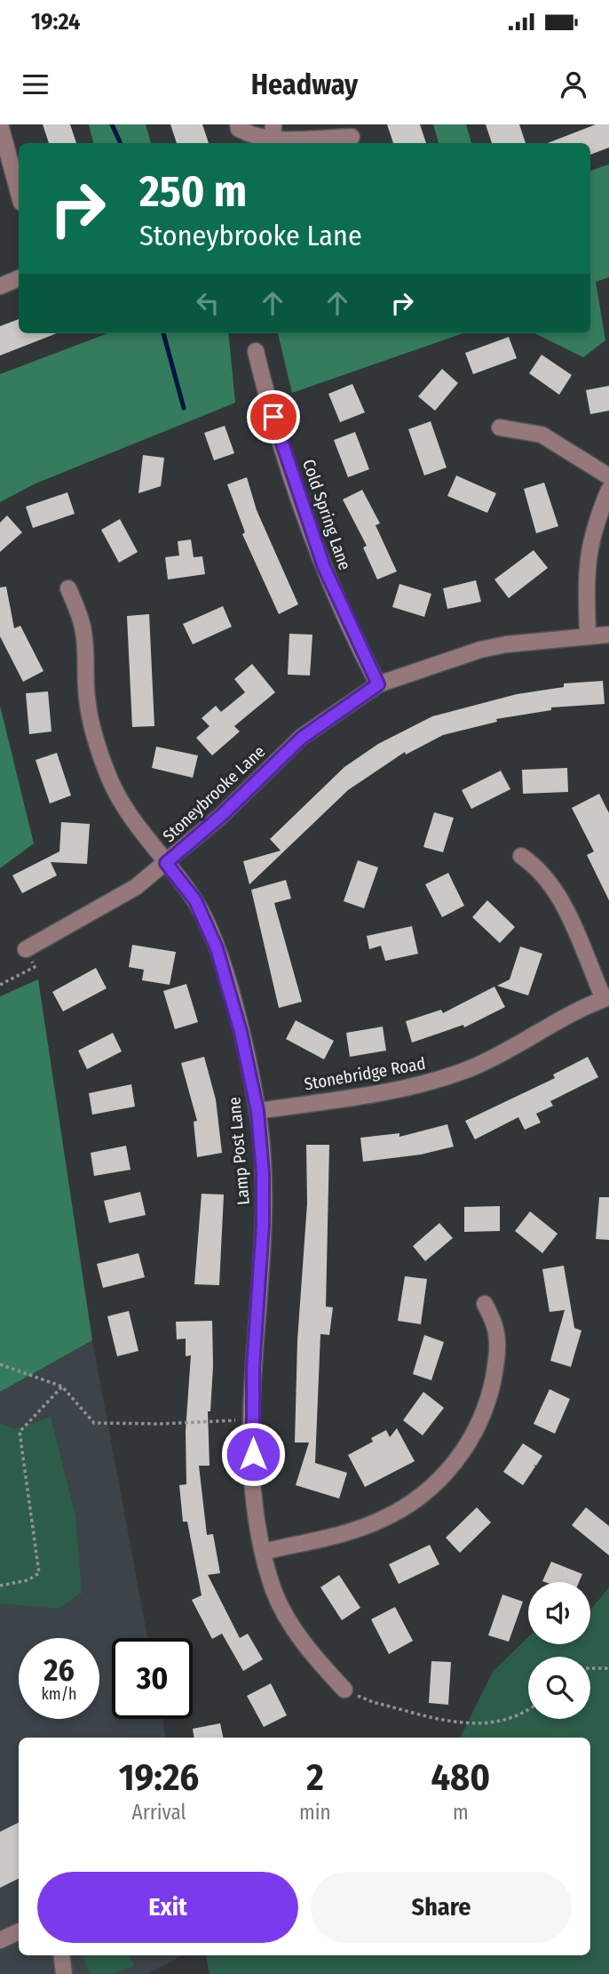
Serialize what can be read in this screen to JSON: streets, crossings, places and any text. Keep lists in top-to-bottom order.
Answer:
{
  "streets": {
    "street": [
      "Cold Spring Lane",
      "Stoneybrooke Lane",
      "Stonebridge Road",
      "Lamp Post Lane"
    ]
  },
  "crossings": [
    ["Cold Spring Lane", "Stoneybrooke Lane"],
    ["Stoneybrooke Lane", "Lamp Post Lane"],
    ["Stonebridge Road", "Lamp Post Lane"]
  ],
  "page": {
    "status": "19:24",
    "header": "Headway",
    "turn": ["250 m", "Stoneybrooke Lane"],
    "speed": "26 km/h",
    "limit": "30",
    "eta": [
      "19:26",
      "Arrival",
      "2",
      "min",
      "480",
      "m"
    ],
    "buttons": ["Exit", "Share"]
  }
}
